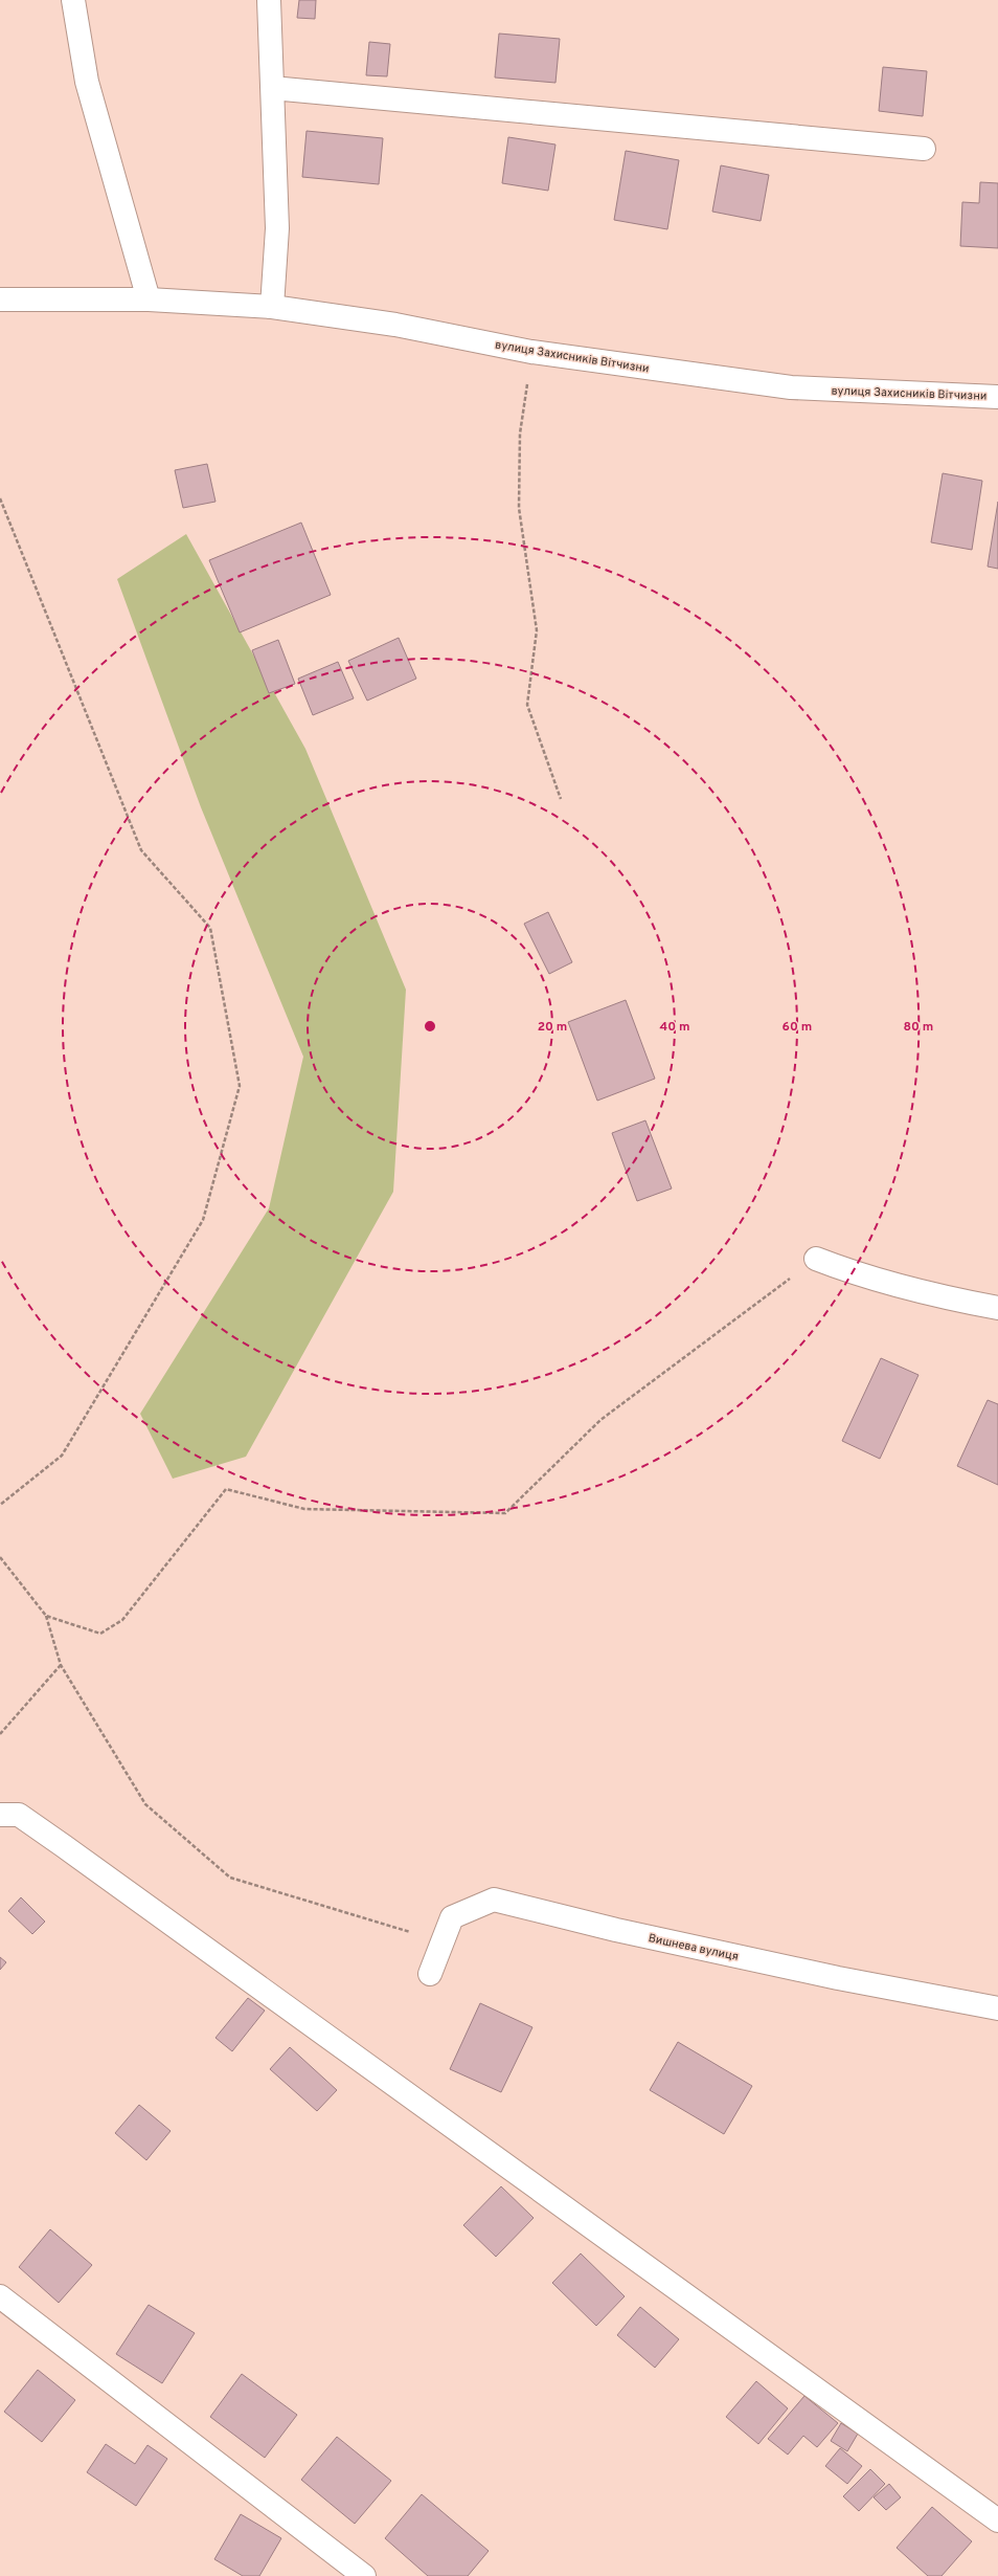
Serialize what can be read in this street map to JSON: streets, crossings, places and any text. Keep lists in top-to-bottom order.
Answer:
{
  "streets": {
    "street": ["вулиця Захисників Вітчизни", "Вишнева вулиця"]
  },
  "rings": [
    "20 m",
    "40 m",
    "60 m",
    "80 m"
  ]
}
